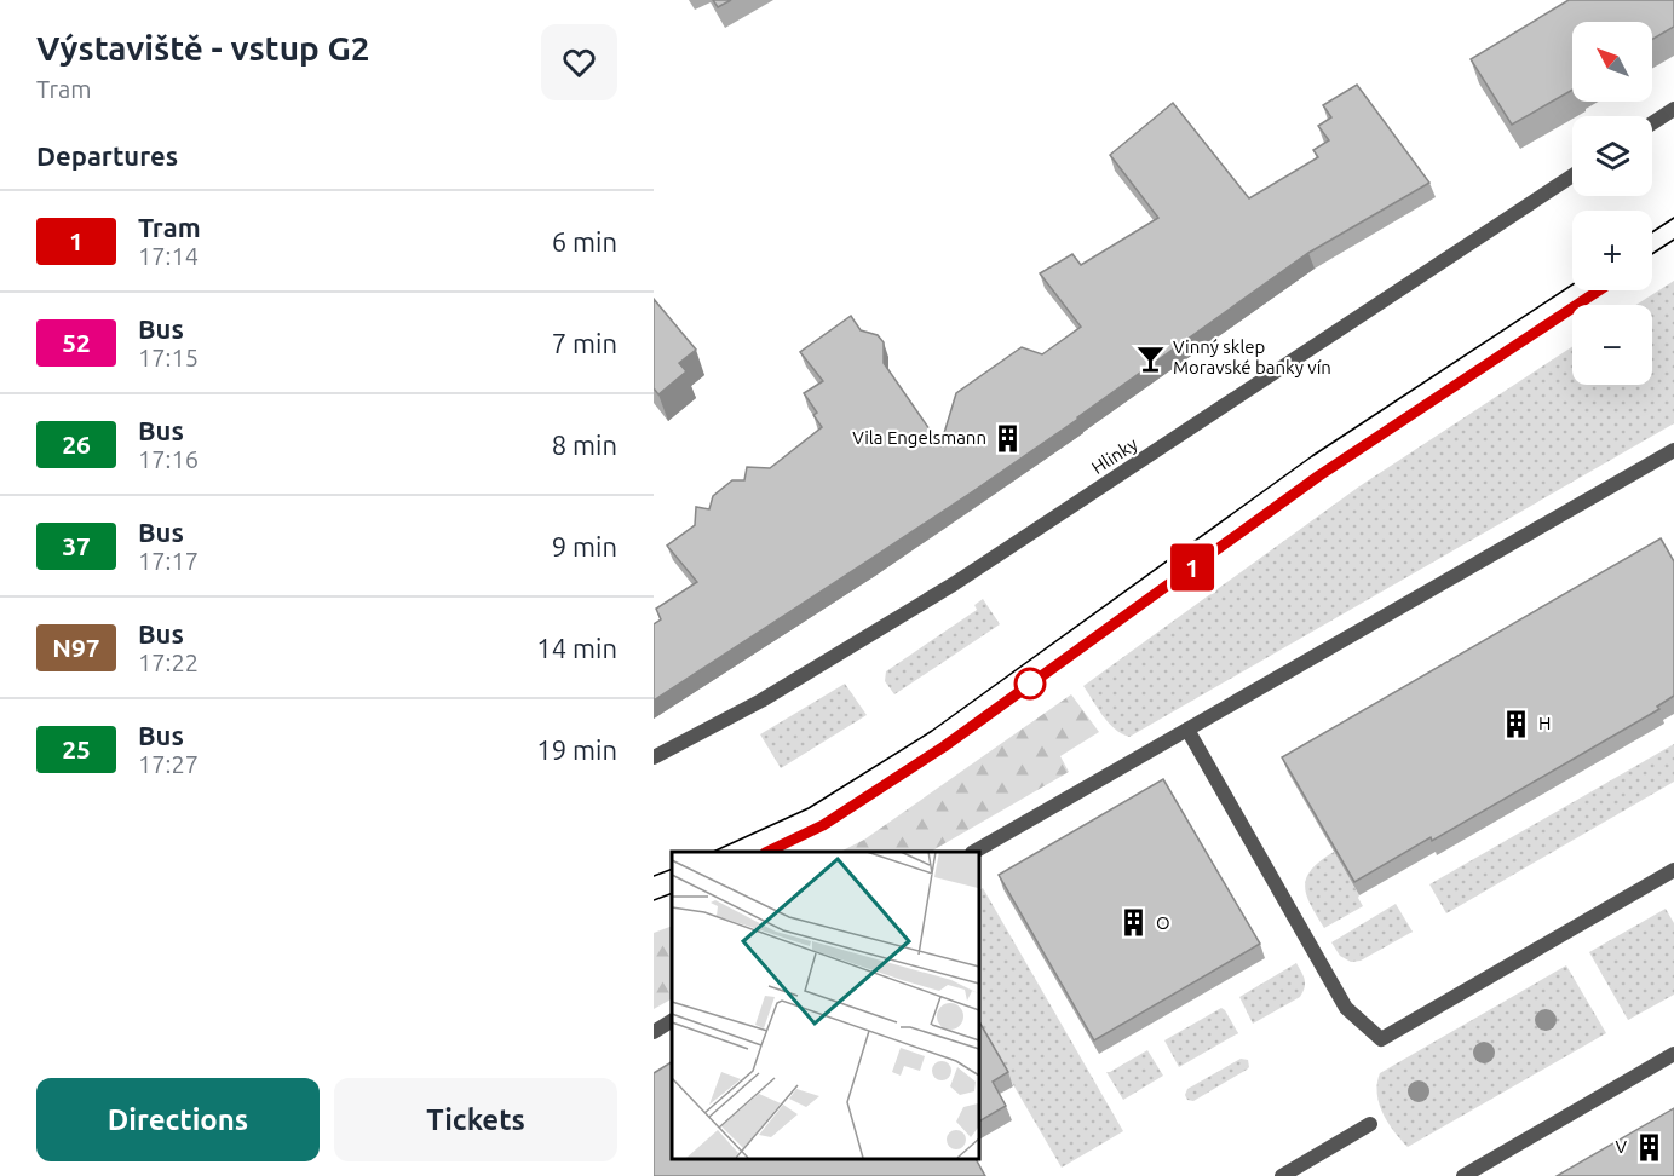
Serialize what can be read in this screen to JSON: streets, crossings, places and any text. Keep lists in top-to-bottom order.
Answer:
{
  "streets": {
    "street": ["Hlinky"]
  },
  "places": {
    "bar": ["Vinný sklep Moravské banky vín"],
    "building": [
      "Vila Engelsmann",
      "H",
      "O",
      "V"
    ]
  },
  "lines": ["tram line 1"],
  "north": "top left",
  "page": {
    "heading": [
      ["Výstaviště - vstup G2", "Tram"],
      "Departures"
    ],
    "on_map": "1",
    "map_buttons": ["+", "−"],
    "list": [
      {
        "mark": "1",
        "name": "Tram",
        "note": "17:14",
        "value": "6 min"
      },
      {
        "mark": "52",
        "name": "Bus",
        "note": "17:15",
        "value": "7 min"
      },
      {
        "mark": "26",
        "name": "Bus",
        "note": "17:16",
        "value": "8 min"
      },
      {
        "mark": "37",
        "name": "Bus",
        "note": "17:17",
        "value": "9 min"
      },
      {
        "mark": "N97",
        "name": "Bus",
        "note": "17:22",
        "value": "14 min"
      },
      {
        "mark": "25",
        "name": "Bus",
        "note": "17:27",
        "value": "19 min"
      }
    ],
    "buttons": ["Directions", "Tickets"]
  }
}
